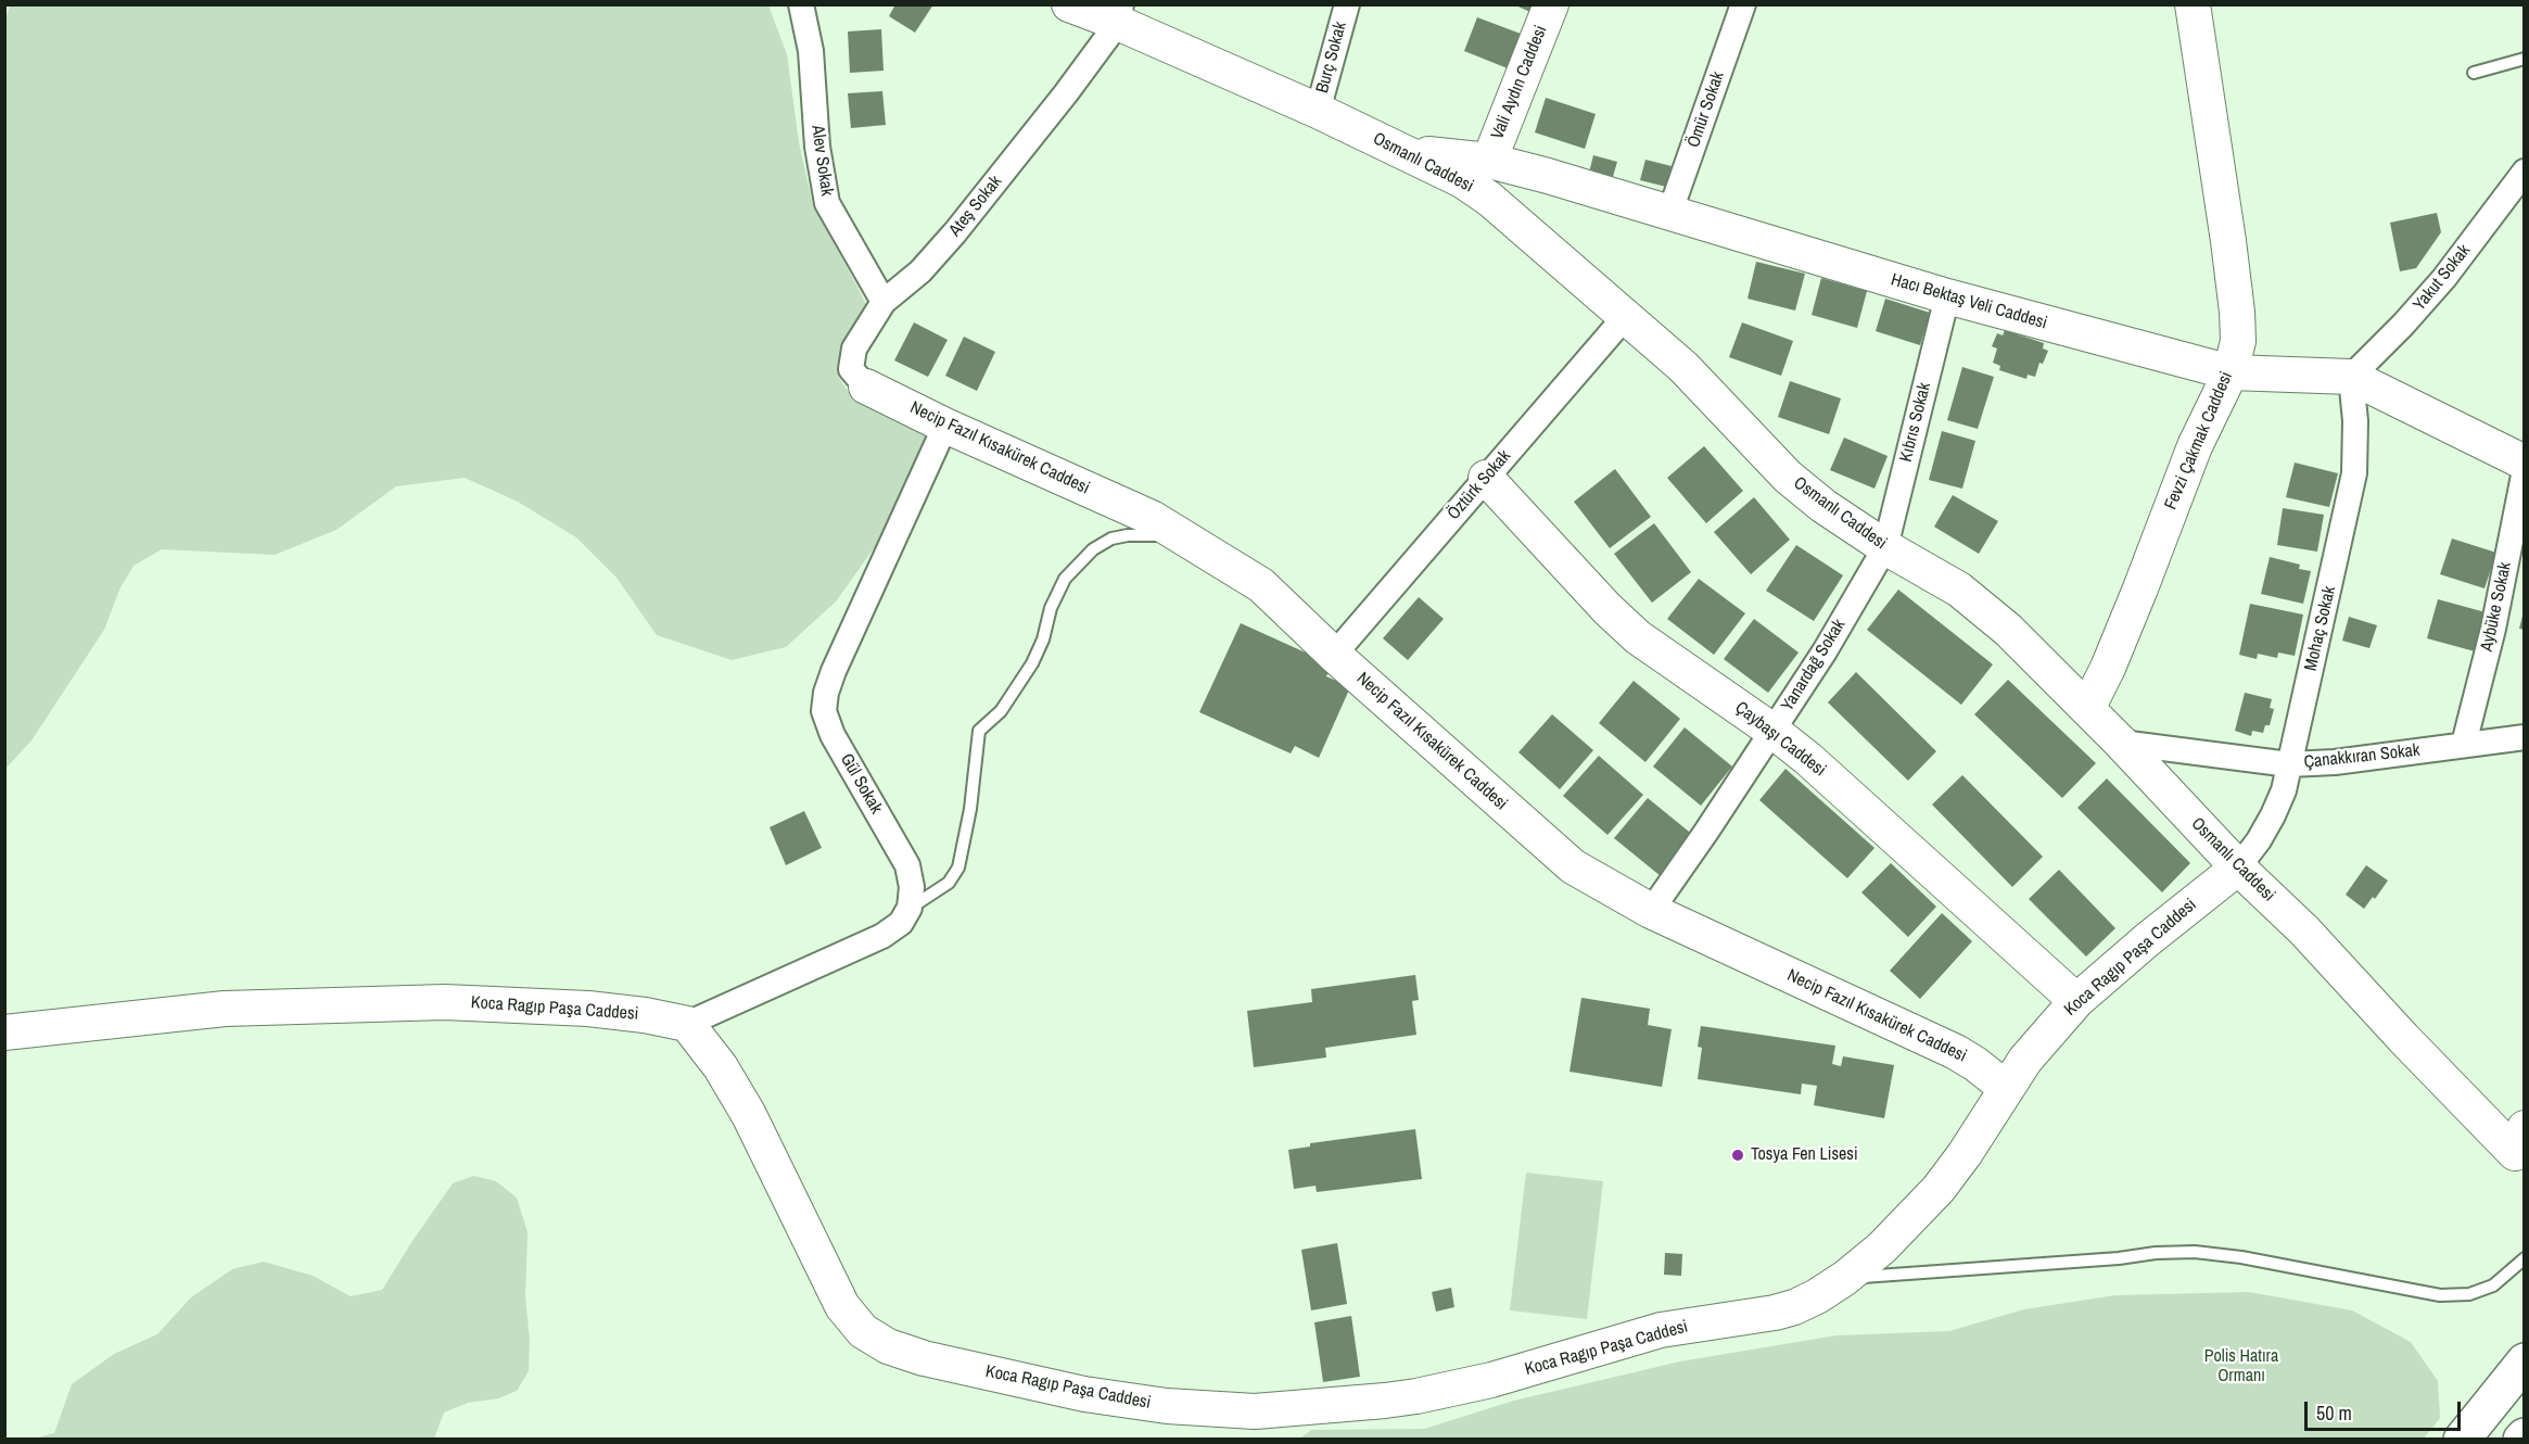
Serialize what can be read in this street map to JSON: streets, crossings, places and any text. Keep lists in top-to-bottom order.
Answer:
{
  "streets": {
    "street": [
      "Burç Sokak",
      "Vali Aydın Caddesi",
      "Ömür Sokak",
      "Alev Sokak",
      "Osmanlı Caddesi",
      "Ateş Sokak",
      "Yakut Sokak",
      "Hacı Bektaş Veli Caddesi",
      "Kıbrıs Sokak",
      "Fevzi Çakmak Caddesi",
      "Necip Fazıl Kısakürek Caddesi",
      "Öztürk Sokak",
      "Aybüke Sokak",
      "Mohaç Sokak",
      "Yanardağ Sokak",
      "Çaybaşı Caddesi",
      "Çanakkıran Sokak",
      "Gül Sokak",
      "Koca Ragıp Paşa Caddesi"
    ]
  },
  "crossings": [
    ["Burç Sokak", "Osmanlı Caddesi"],
    ["Vali Aydın Caddesi", "Hacı Bektaş Veli Caddesi"],
    ["Ömür Sokak", "Hacı Bektaş Veli Caddesi"],
    ["Alev Sokak", "Ateş Sokak"],
    ["Osmanlı Caddesi", "Ateş Sokak"],
    ["Osmanlı Caddesi", "Hacı Bektaş Veli Caddesi"],
    ["Osmanlı Caddesi", "Kıbrıs Sokak"],
    ["Osmanlı Caddesi", "Fevzi Çakmak Caddesi"],
    ["Osmanlı Caddesi", "Öztürk Sokak"],
    ["Osmanlı Caddesi", "Mohaç Sokak"],
    ["Osmanlı Caddesi", "Yanardağ Sokak"],
    ["Osmanlı Caddesi", "Çanakkıran Sokak"],
    ["Osmanlı Caddesi", "Koca Ragıp Paşa Caddesi"],
    ["Ateş Sokak", "Necip Fazıl Kısakürek Caddesi"],
    ["Yakut Sokak", "Hacı Bektaş Veli Caddesi"],
    ["Yakut Sokak", "Mohaç Sokak"],
    ["Hacı Bektaş Veli Caddesi", "Kıbrıs Sokak"],
    ["Hacı Bektaş Veli Caddesi", "Fevzi Çakmak Caddesi"],
    ["Hacı Bektaş Veli Caddesi", "Mohaç Sokak"],
    ["Kıbrıs Sokak", "Yanardağ Sokak"],
    ["Necip Fazıl Kısakürek Caddesi", "Öztürk Sokak"],
    ["Necip Fazıl Kısakürek Caddesi", "Yanardağ Sokak"],
    ["Necip Fazıl Kısakürek Caddesi", "Gül Sokak"],
    ["Necip Fazıl Kısakürek Caddesi", "Koca Ragıp Paşa Caddesi"],
    ["Öztürk Sokak", "Çaybaşı Caddesi"],
    ["Aybüke Sokak", "Çanakkıran Sokak"],
    ["Mohaç Sokak", "Çanakkıran Sokak"],
    ["Mohaç Sokak", "Koca Ragıp Paşa Caddesi"],
    ["Yanardağ Sokak", "Çaybaşı Caddesi"],
    ["Çaybaşı Caddesi", "Koca Ragıp Paşa Caddesi"]
  ],
  "parks": ["Polis Hatıra Ormanı"],
  "places": ["Tosya Fen Lisesi"],
  "scale_bar": "50 m"
}
